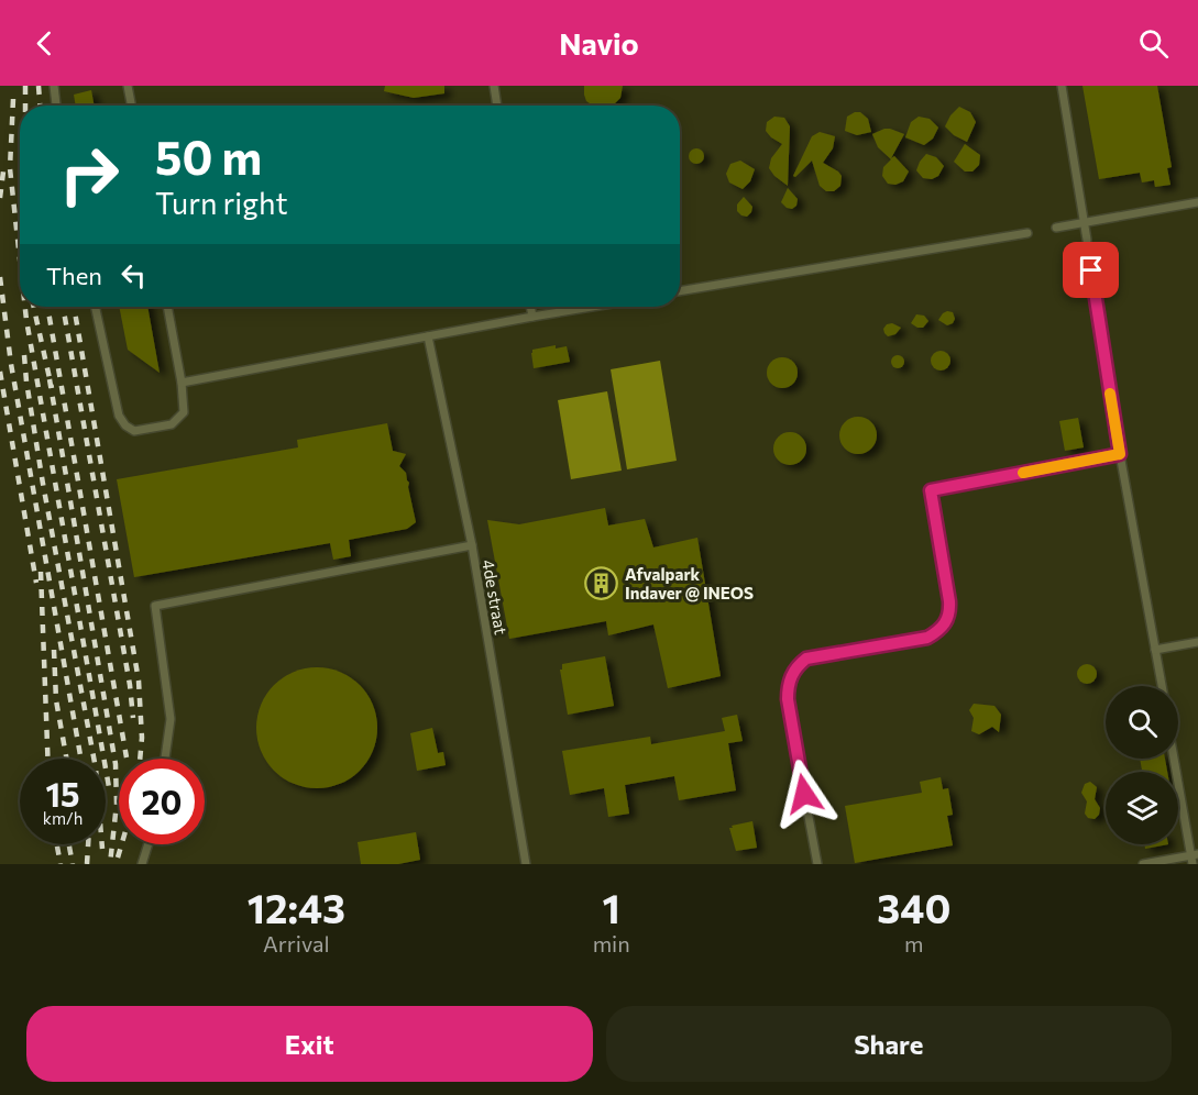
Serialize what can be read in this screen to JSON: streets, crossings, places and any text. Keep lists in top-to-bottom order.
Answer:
{
  "streets": {
    "lane": ["4de straat"]
  },
  "places": {
    "building": ["Afvalpark Indaver @ INEOS"]
  },
  "page": {
    "header": "Navio",
    "turn": ["50 m", "Turn right"],
    "then": "Then",
    "speed": "15 km/h",
    "limit": "20",
    "eta": [
      "12:43",
      "Arrival",
      "1",
      "min",
      "340",
      "m"
    ],
    "buttons": ["Exit", "Share"]
  }
}
